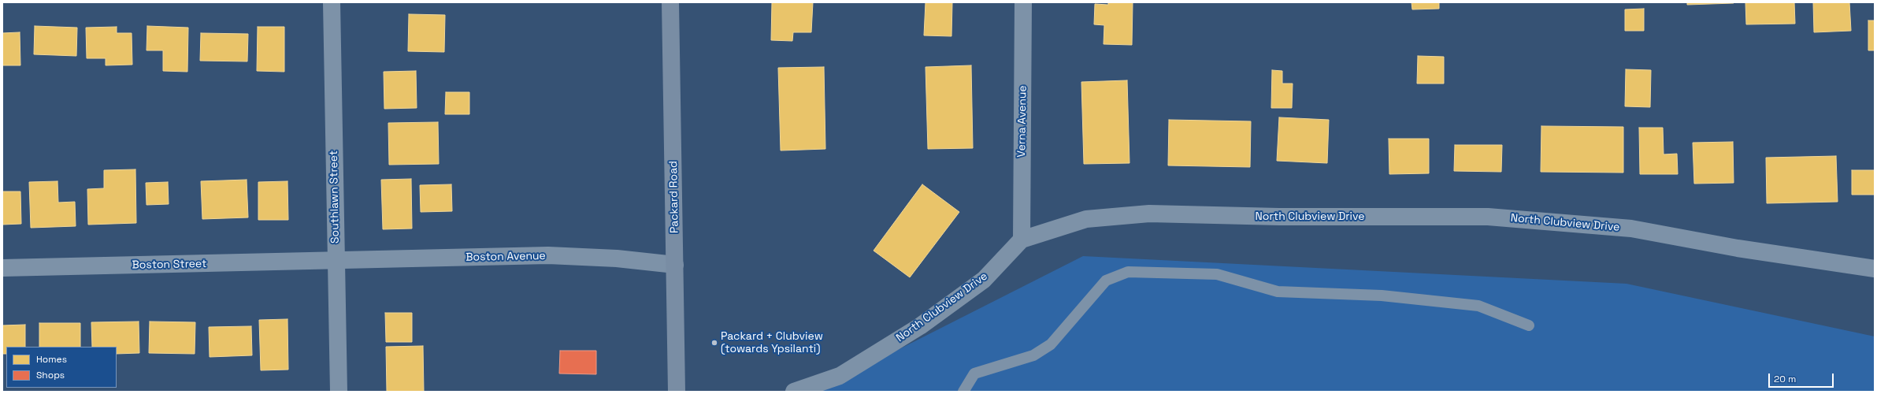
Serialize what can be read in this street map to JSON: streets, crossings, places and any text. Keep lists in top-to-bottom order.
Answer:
{
  "streets": {
    "main road": ["Packard Road"],
    "street": [
      "Verna Avenue",
      "Southlawn Street",
      "North Clubview Drive",
      "Boston Avenue",
      "Boston Street"
    ]
  },
  "crossings": [
    ["Verna Avenue", "North Clubview Drive"],
    ["Southlawn Street", "Boston Avenue"],
    ["Southlawn Street", "Boston Street"],
    ["Packard Road", "Boston Avenue"],
    ["Boston Avenue", "Boston Street"]
  ],
  "places": ["Packard + Clubview (towards Ypsilanti)"],
  "legend": ["Homes", "Shops"],
  "scale_bar": "20 m"
}
